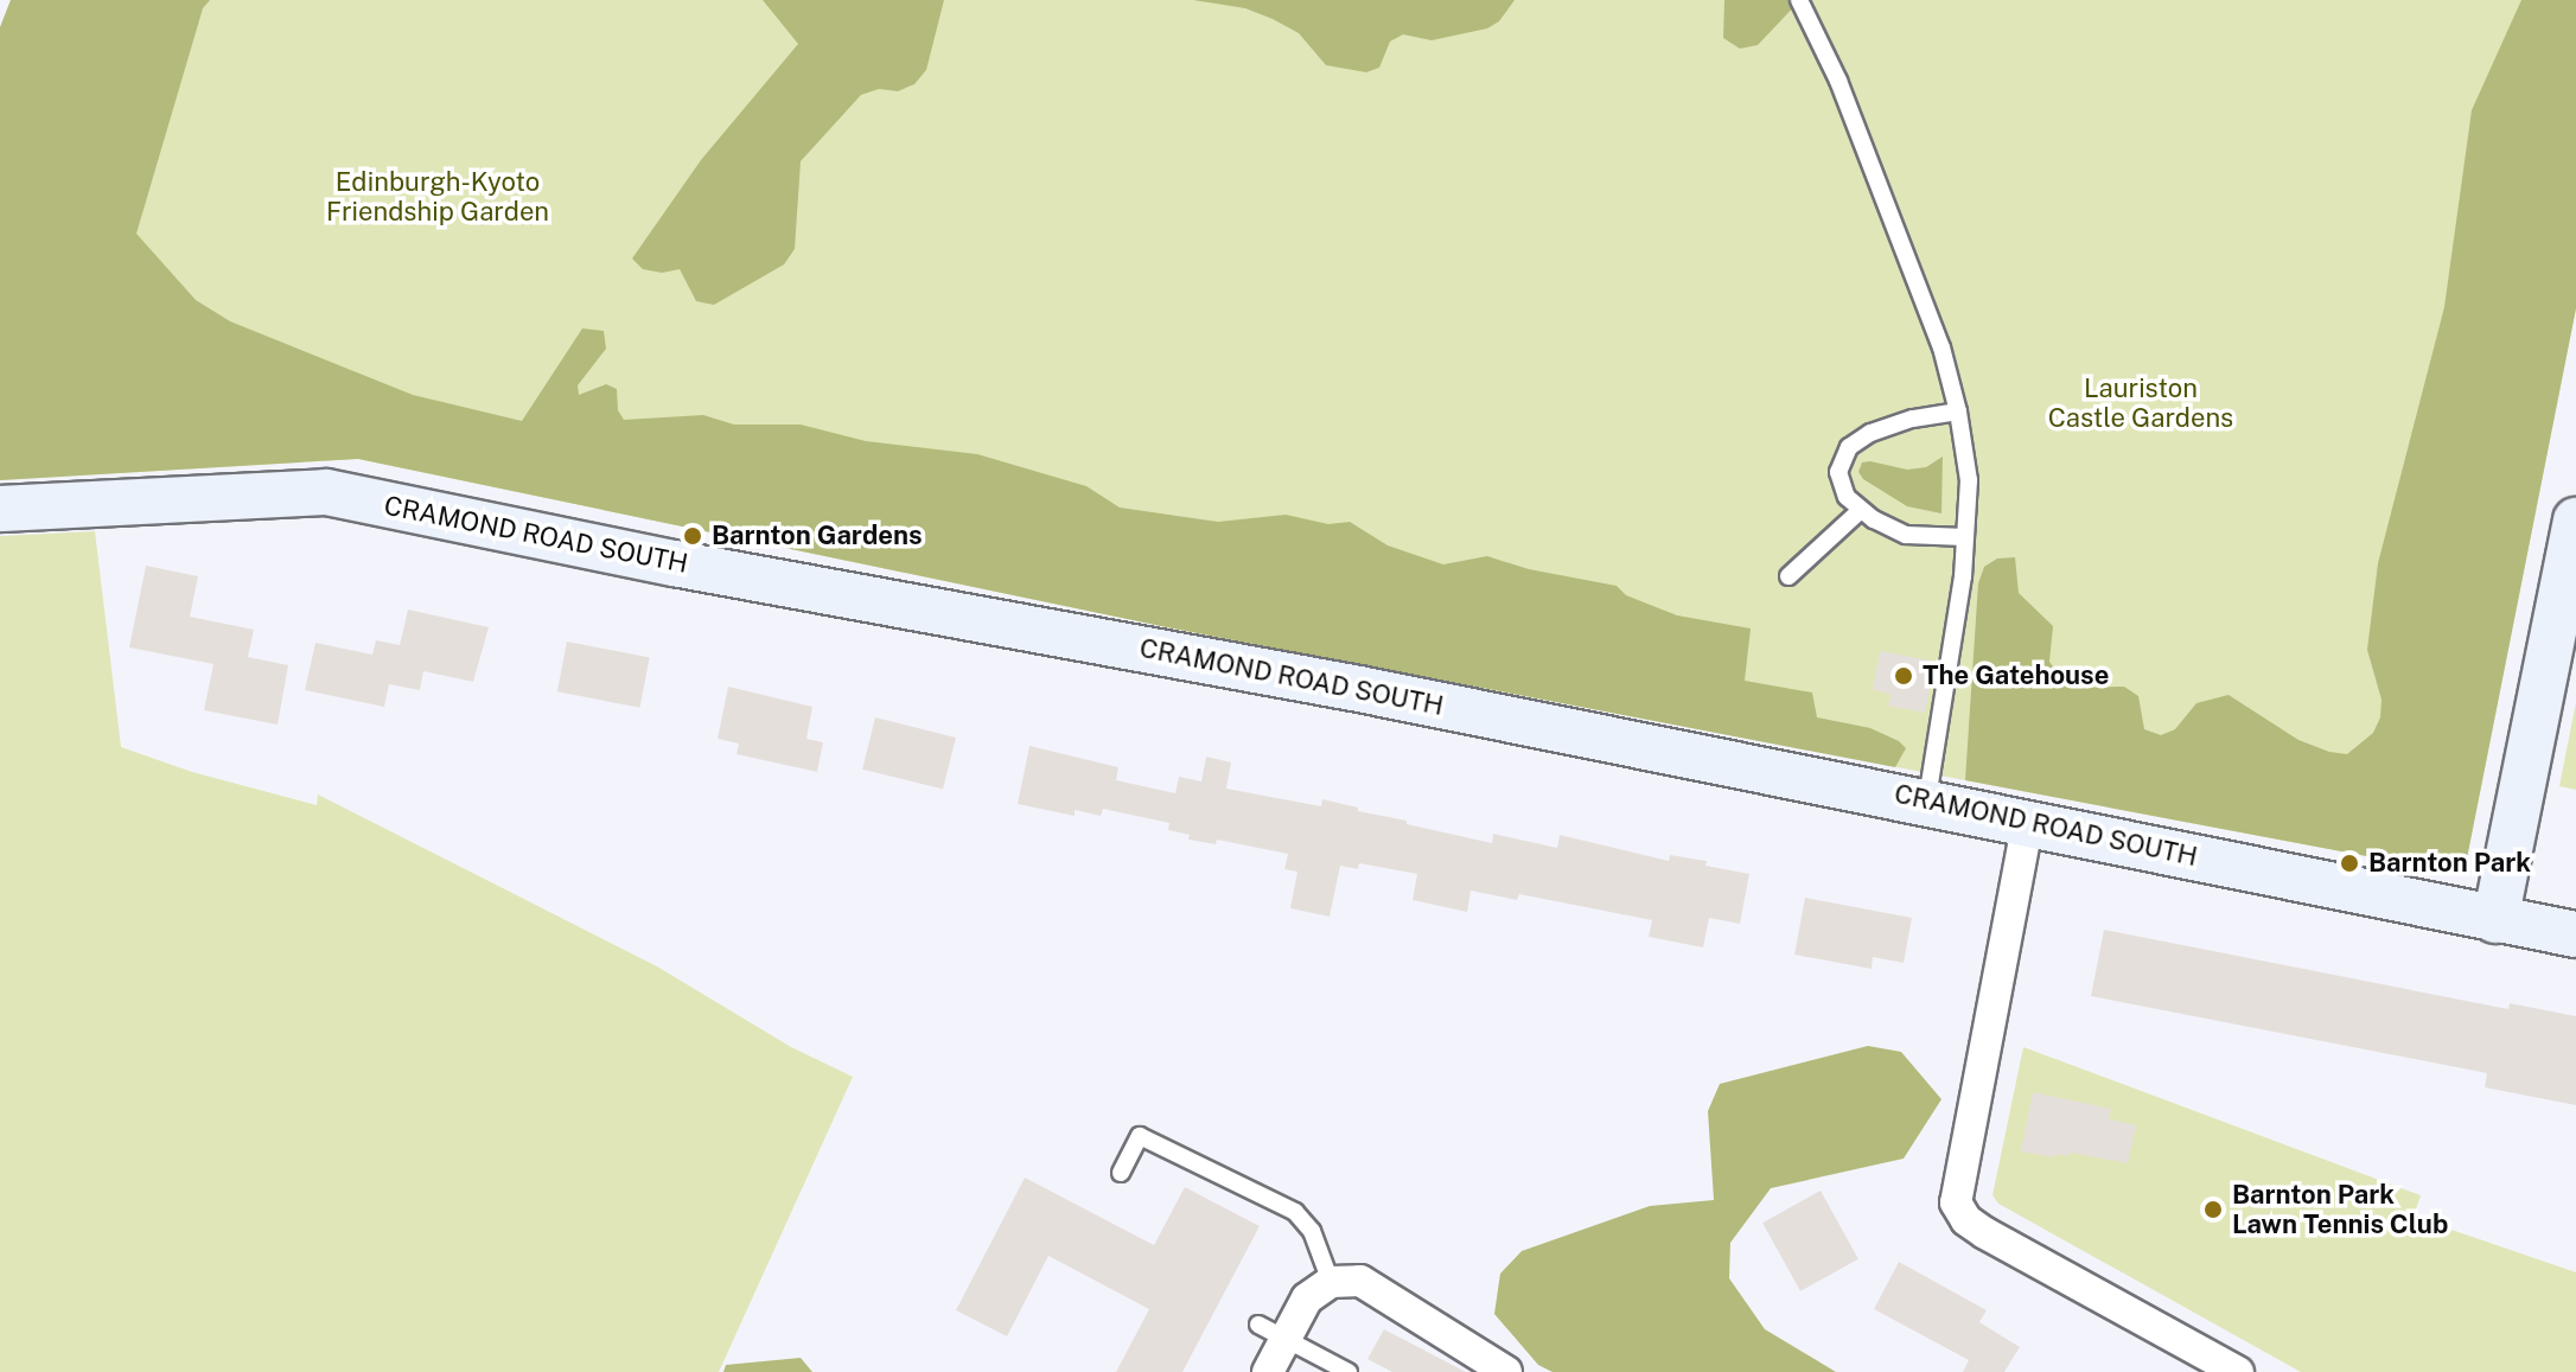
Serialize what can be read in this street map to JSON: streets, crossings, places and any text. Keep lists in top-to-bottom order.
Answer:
{
  "streets": {
    "street": ["CRAMOND ROAD SOUTH"]
  },
  "parks": ["Edinburgh-Kyoto Friendship Garden", "Lauriston Castle Gardens"],
  "places": [
    "Barnton Gardens",
    "The Gatehouse",
    "Barnton Park",
    "Barnton Park Lawn Tennis Club"
  ]
}
